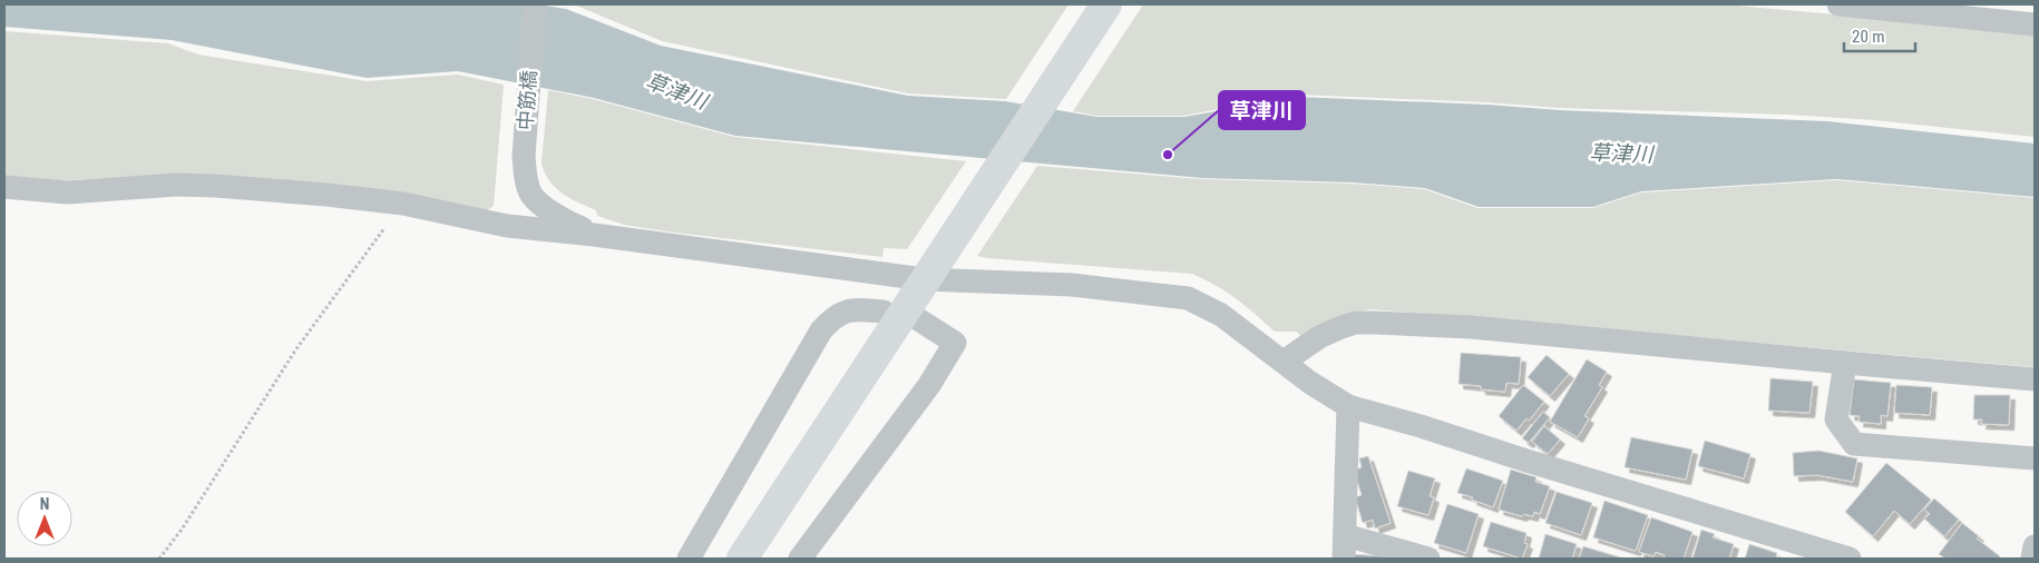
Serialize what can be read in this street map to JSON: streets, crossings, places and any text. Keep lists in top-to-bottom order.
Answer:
{
  "streets": {
    "street": ["中筋橋"]
  },
  "water": ["草津川"],
  "places": ["草津川"],
  "scale_bar": "20 m",
  "north": "top"
}
